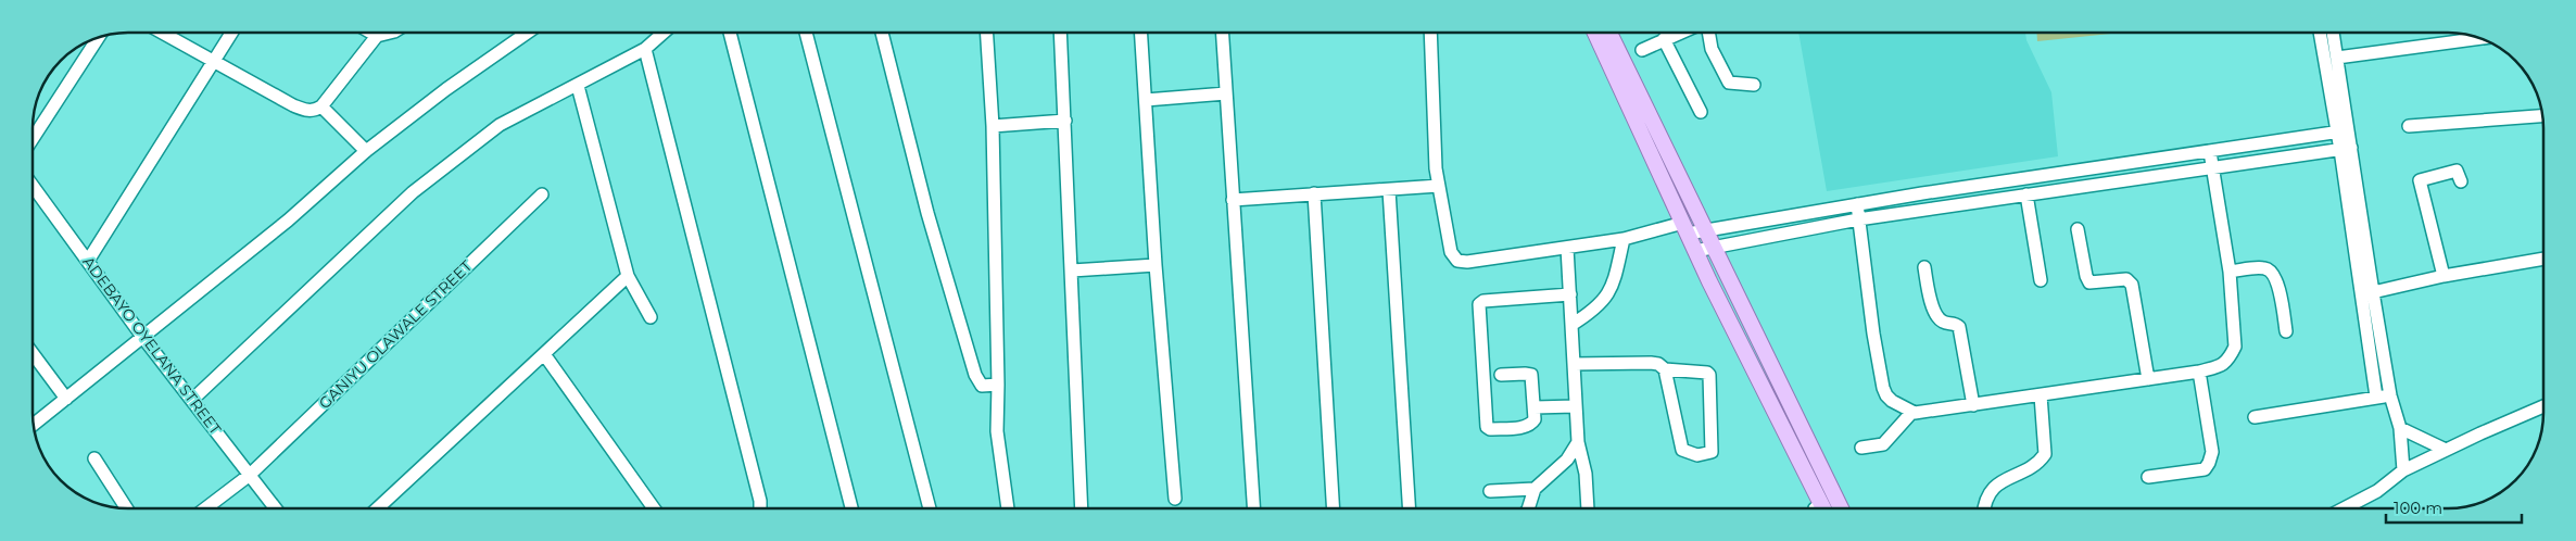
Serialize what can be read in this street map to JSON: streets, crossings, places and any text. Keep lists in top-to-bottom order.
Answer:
{
  "streets": {
    "street": ["GANIYU OLAWALE STREET", "ADEBAYO OYELANA STREET"]
  },
  "crossings": [
    ["GANIYU OLAWALE STREET", "ADEBAYO OYELANA STREET"]
  ],
  "scale_bar": "100 m"
}
